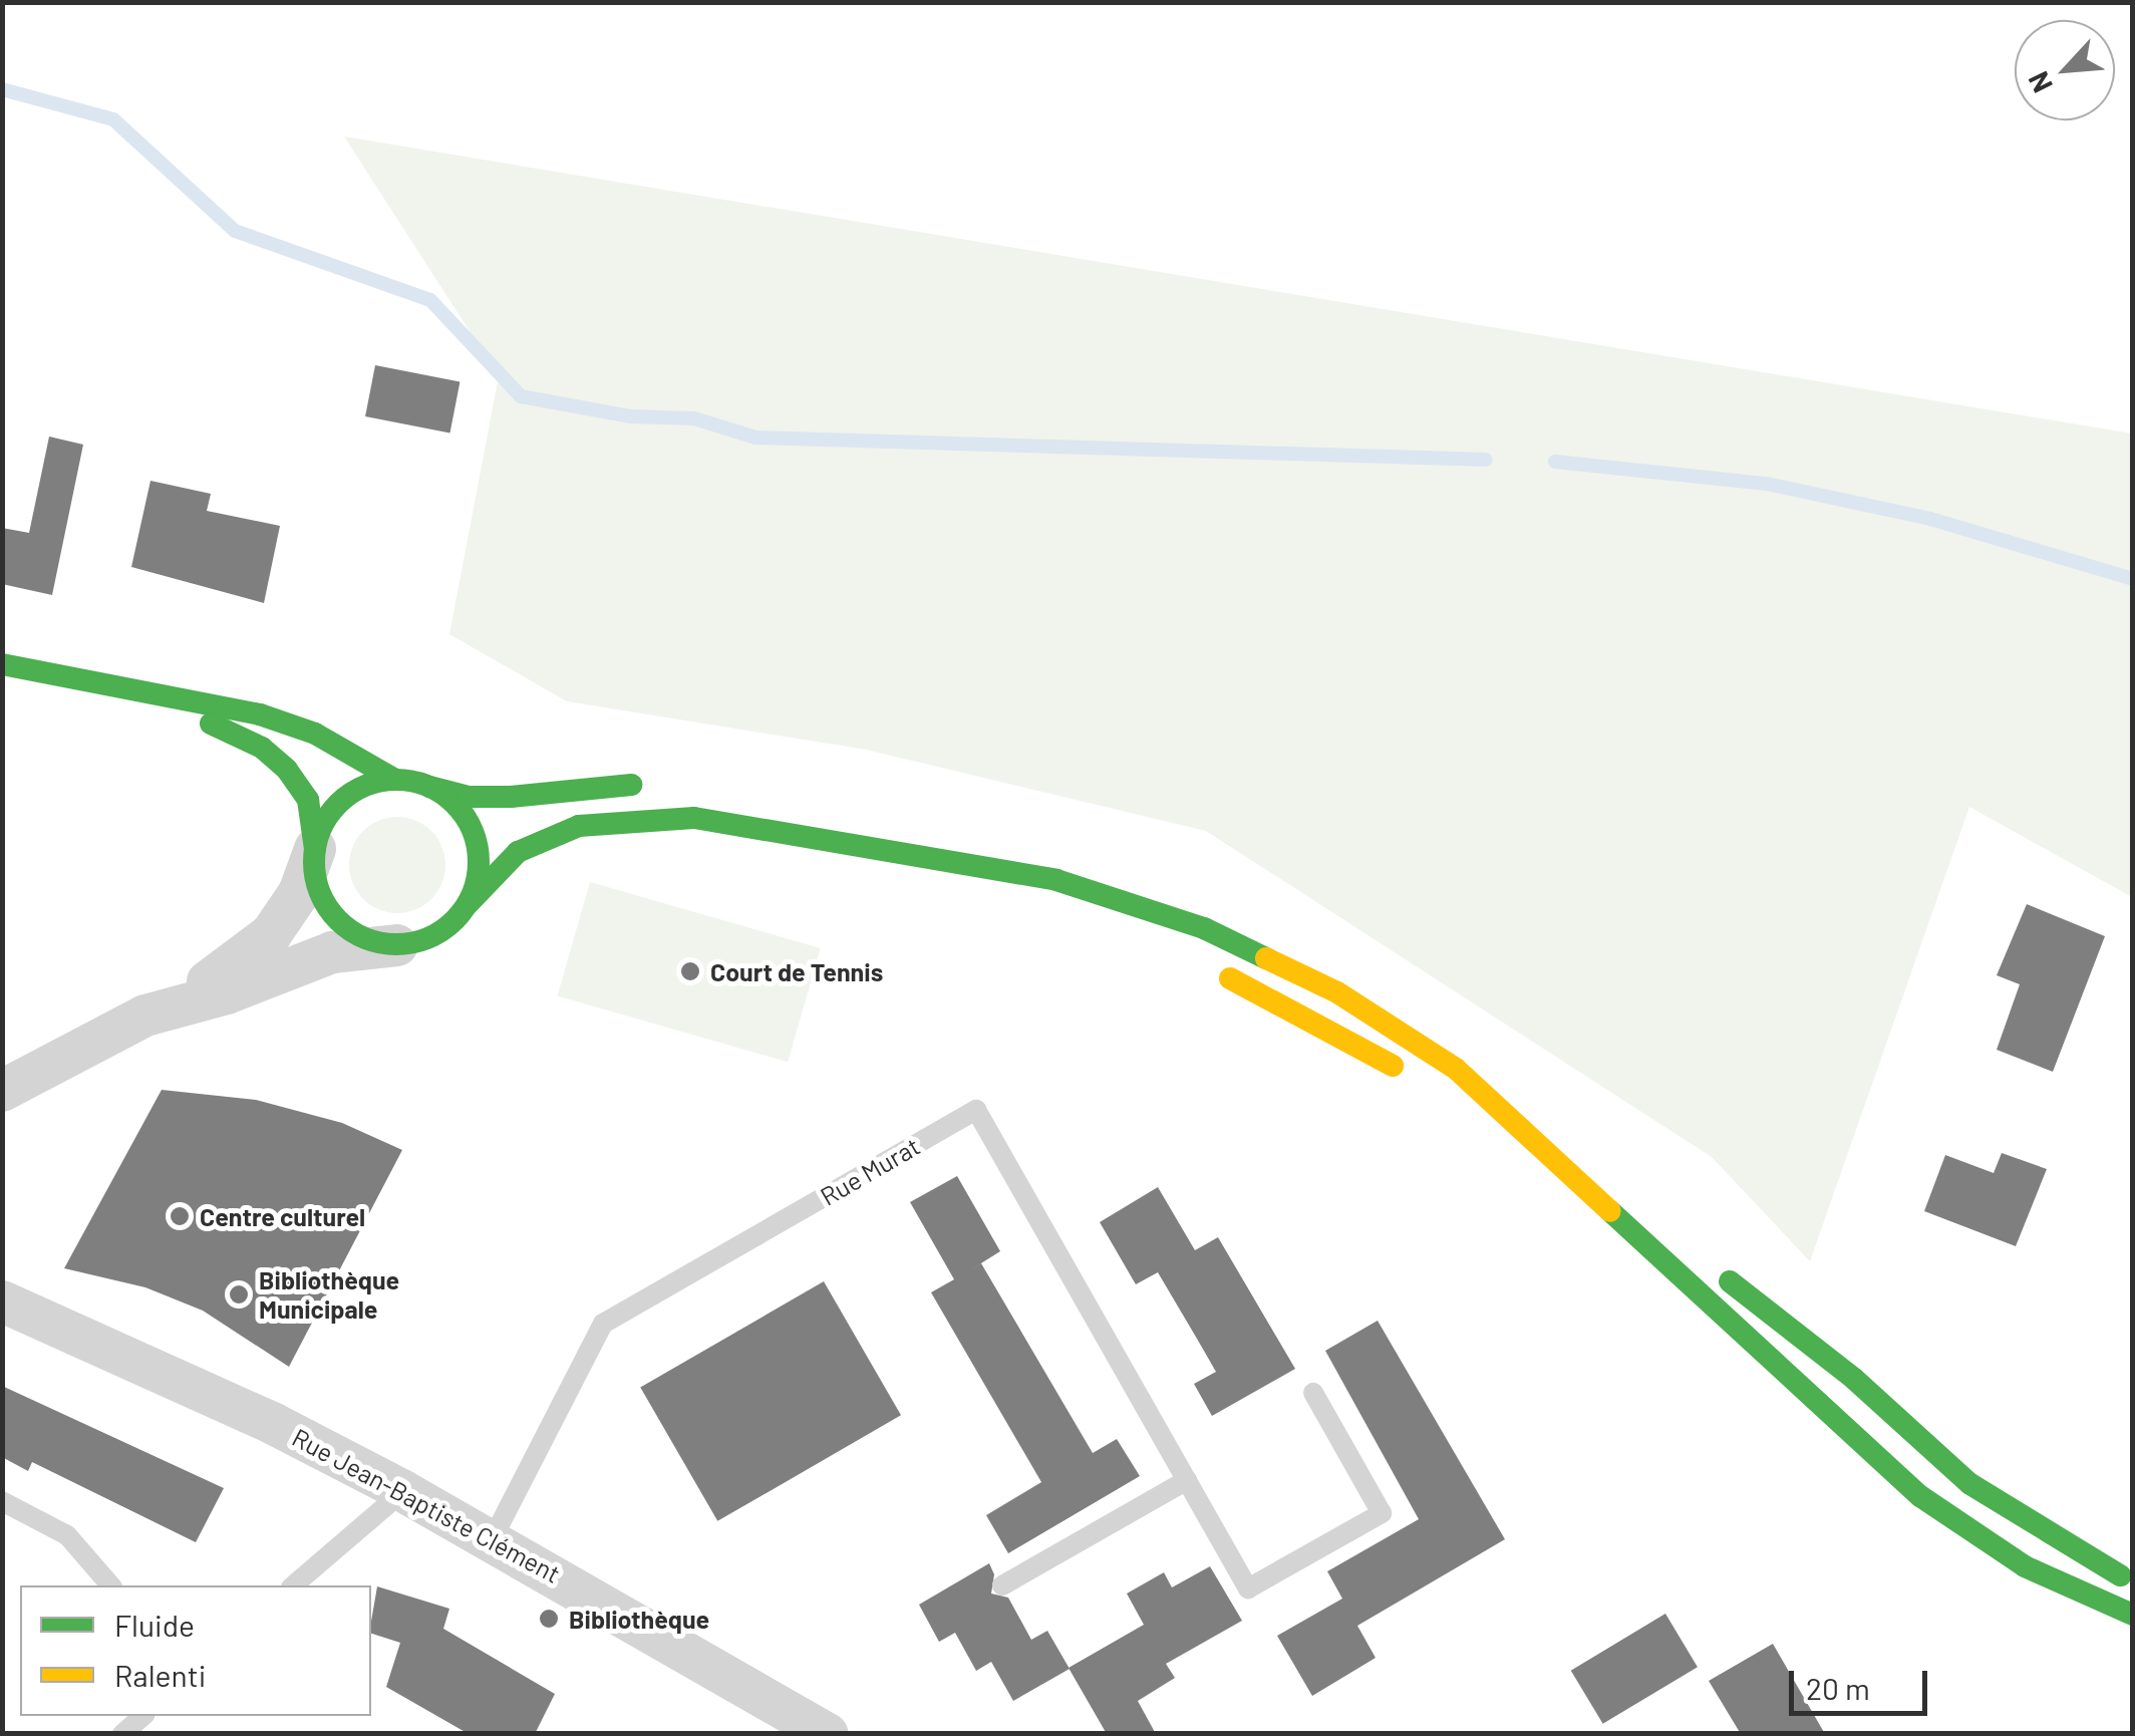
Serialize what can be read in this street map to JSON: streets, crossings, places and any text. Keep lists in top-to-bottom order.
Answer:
{
  "streets": {
    "street": ["Rue Jean-Baptiste Clément"],
    "lane": ["Rue Murat"]
  },
  "crossings": [
    ["Rue Murat", "Rue Jean-Baptiste Clément"]
  ],
  "places": [
    "Court de Tennis",
    "Centre culturel",
    "Bibliothèque Municipale",
    "Bibliothèque"
  ],
  "legend": ["Fluide", "Ralenti"],
  "scale_bar": "20 m",
  "north": "bottom left"
}
